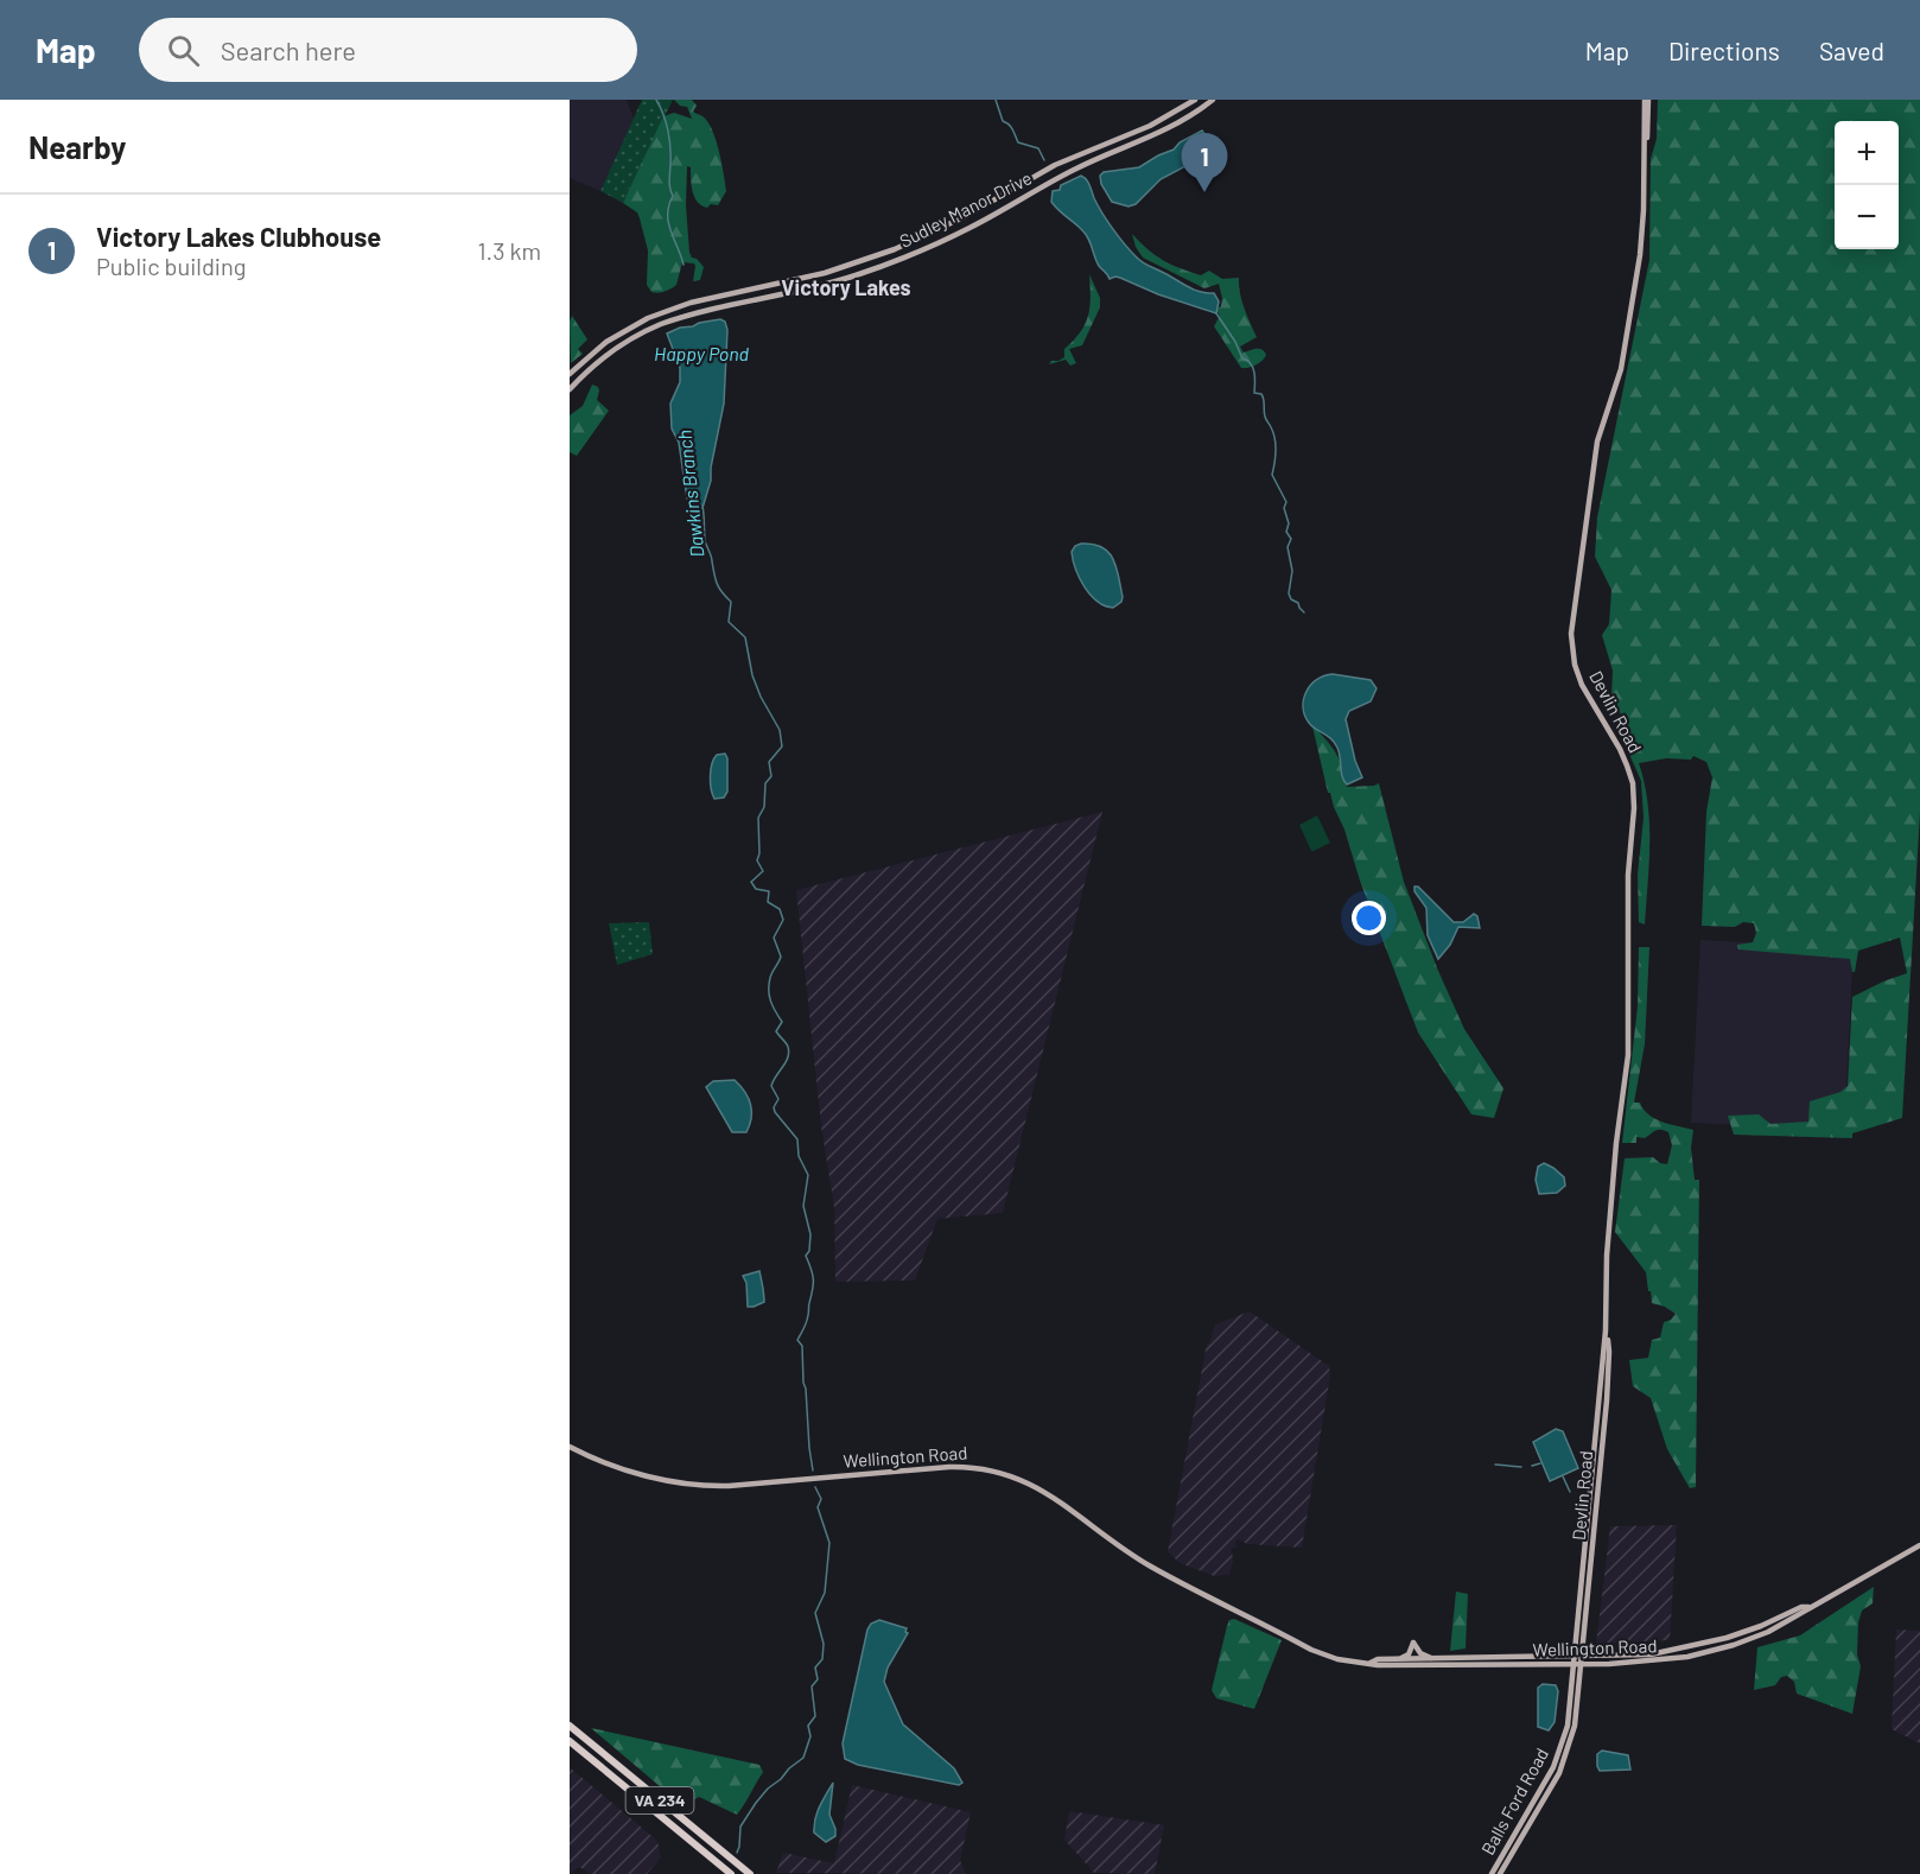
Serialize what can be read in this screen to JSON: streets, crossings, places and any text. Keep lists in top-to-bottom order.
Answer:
{
  "streets": {
    "highway": ["VA 234"],
    "main road": [
      "Sudley Manor Drive",
      "Devlin Road",
      "Wellington Road",
      "Balls Ford Road"
    ]
  },
  "crossings": [
    ["Devlin Road", "Wellington Road"],
    ["Devlin Road", "Balls Ford Road"],
    ["Wellington Road", "Balls Ford Road"]
  ],
  "districts": ["Victory Lakes"],
  "water": ["Happy Pond", "Dawkins Branch"],
  "page": {
    "header": "Map",
    "search": "Search here",
    "nav": ["Map", "Directions", "Saved"],
    "heading": "Nearby",
    "map_buttons": ["+", "−"],
    "pins": "1",
    "list": [
      {
        "mark": "1",
        "name": "Victory Lakes Clubhouse",
        "note": "Public building",
        "value": "1.3 km"
      }
    ]
  }
}
